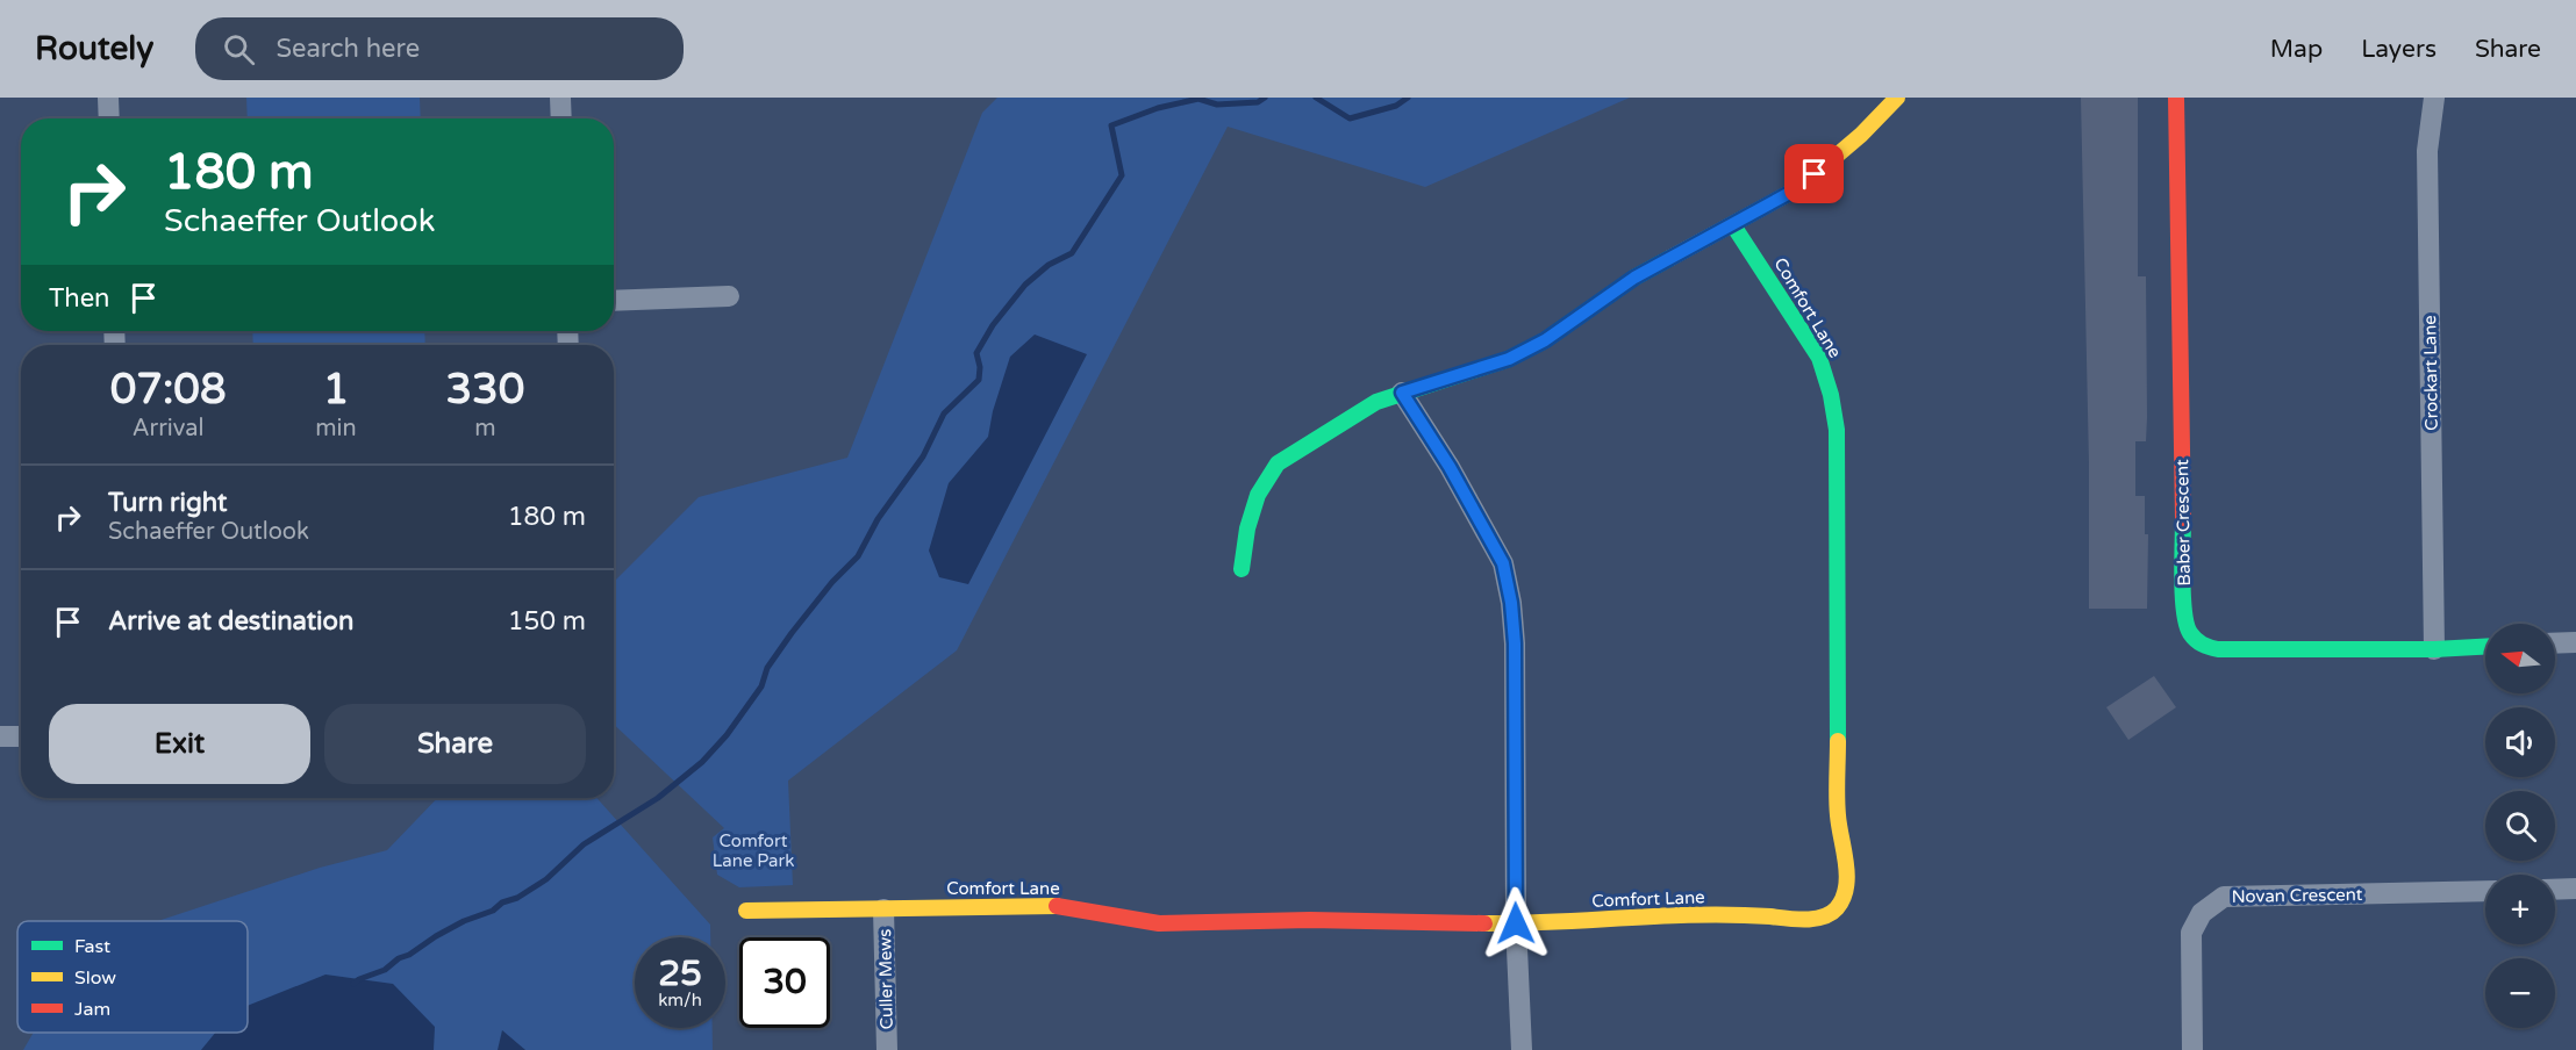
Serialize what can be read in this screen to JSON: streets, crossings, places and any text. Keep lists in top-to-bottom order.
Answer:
{
  "streets": {
    "street": [
      "Comfort Lane",
      "Crockart Lane",
      "Baber Crescent",
      "Novan Crescent",
      "Culler Mews"
    ]
  },
  "crossings": [
    ["Comfort Lane", "Culler Mews"],
    ["Crockart Lane", "Baber Crescent"]
  ],
  "parks": ["Comfort Lane Park"],
  "legend": ["Fast", "Slow", "Jam"],
  "north": "left",
  "page": {
    "header": "Routely",
    "search": "Search here",
    "nav": ["Map", "Layers", "Share"],
    "turn": ["180 m", "Schaeffer Outlook"],
    "then": "Then",
    "eta": [
      "07:08",
      "Arrival",
      "1",
      "min",
      "330",
      "m"
    ],
    "list": [
      {
        "name": "Turn right",
        "note": "Schaeffer Outlook",
        "value": "180 m"
      },
      {
        "name": "Arrive at destination",
        "value": "150 m"
      }
    ],
    "map_buttons": ["+", "−"],
    "buttons": ["Exit", "Share"],
    "speed": "25 km/h",
    "limit": "30"
  }
}
